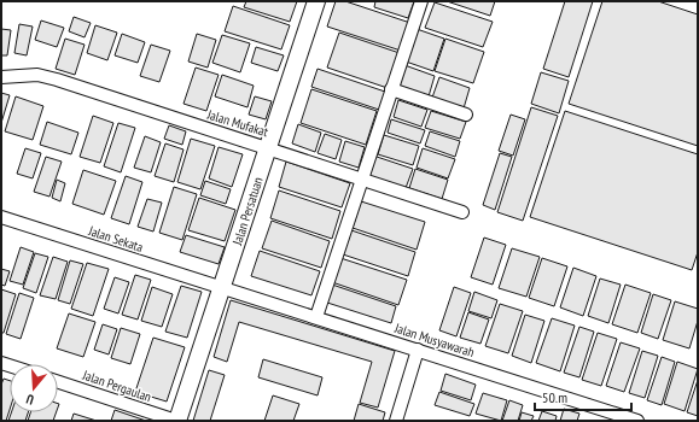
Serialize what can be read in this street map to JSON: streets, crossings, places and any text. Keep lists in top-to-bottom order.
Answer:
{
  "streets": {
    "street": [
      "Jalan Mufakat",
      "Jalan Persatuan",
      "Jalan Sekata",
      "Jalan Musyawarah",
      "Jalan Pergaulan"
    ]
  },
  "crossings": [
    ["Jalan Mufakat", "Jalan Persatuan"],
    ["Jalan Persatuan", "Jalan Sekata"],
    ["Jalan Persatuan", "Jalan Musyawarah"],
    ["Jalan Persatuan", "Jalan Pergaulan"],
    ["Jalan Sekata", "Jalan Musyawarah"]
  ],
  "scale_bar": "50 m",
  "north": "bottom"
}
